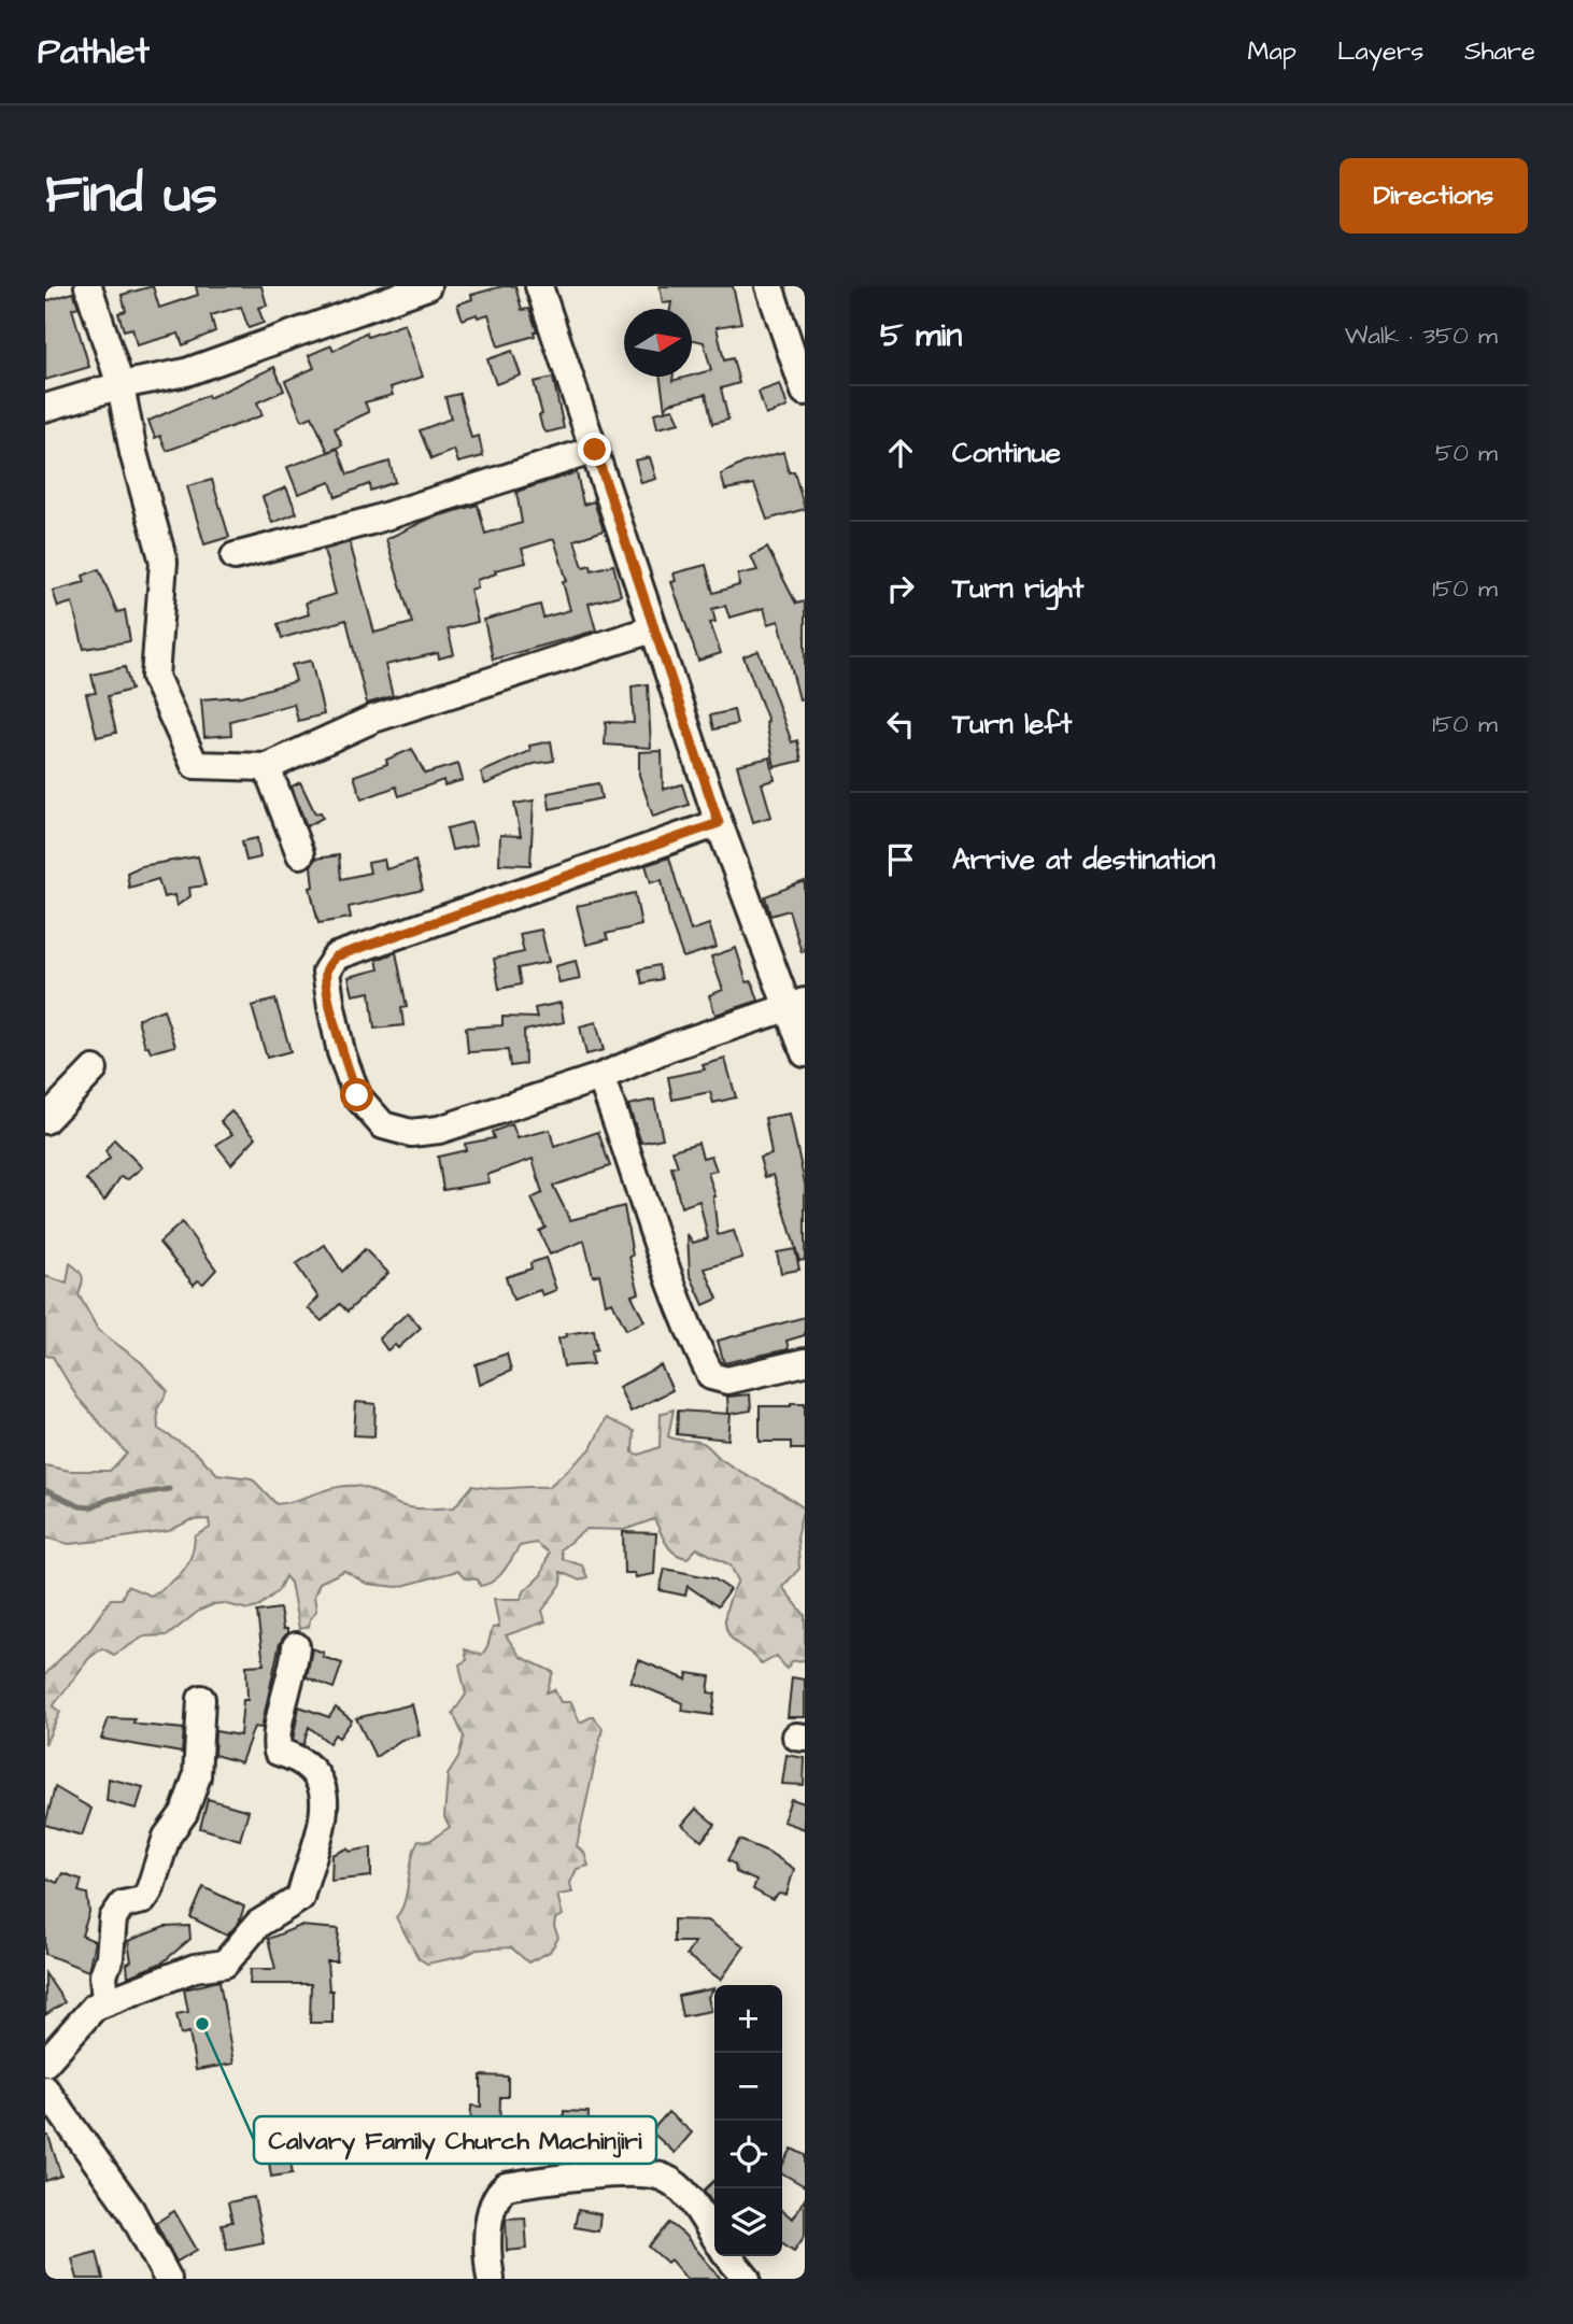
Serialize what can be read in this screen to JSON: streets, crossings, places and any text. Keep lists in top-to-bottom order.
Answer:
{
  "places": ["Calvary Family Church Machinjiri"],
  "north": "right",
  "page": {
    "header": "Pathlet",
    "nav": ["Map", "Layers", "Share"],
    "buttons": "Directions",
    "title": "Find us",
    "heading": ["5 min", "Walk · 350 m"],
    "list": [
      ["Continue", "50 m"],
      ["Turn right", "150 m"],
      ["Turn left", "150 m"],
      "Arrive at destination"
    ],
    "map_buttons": ["+", "−"]
  }
}
